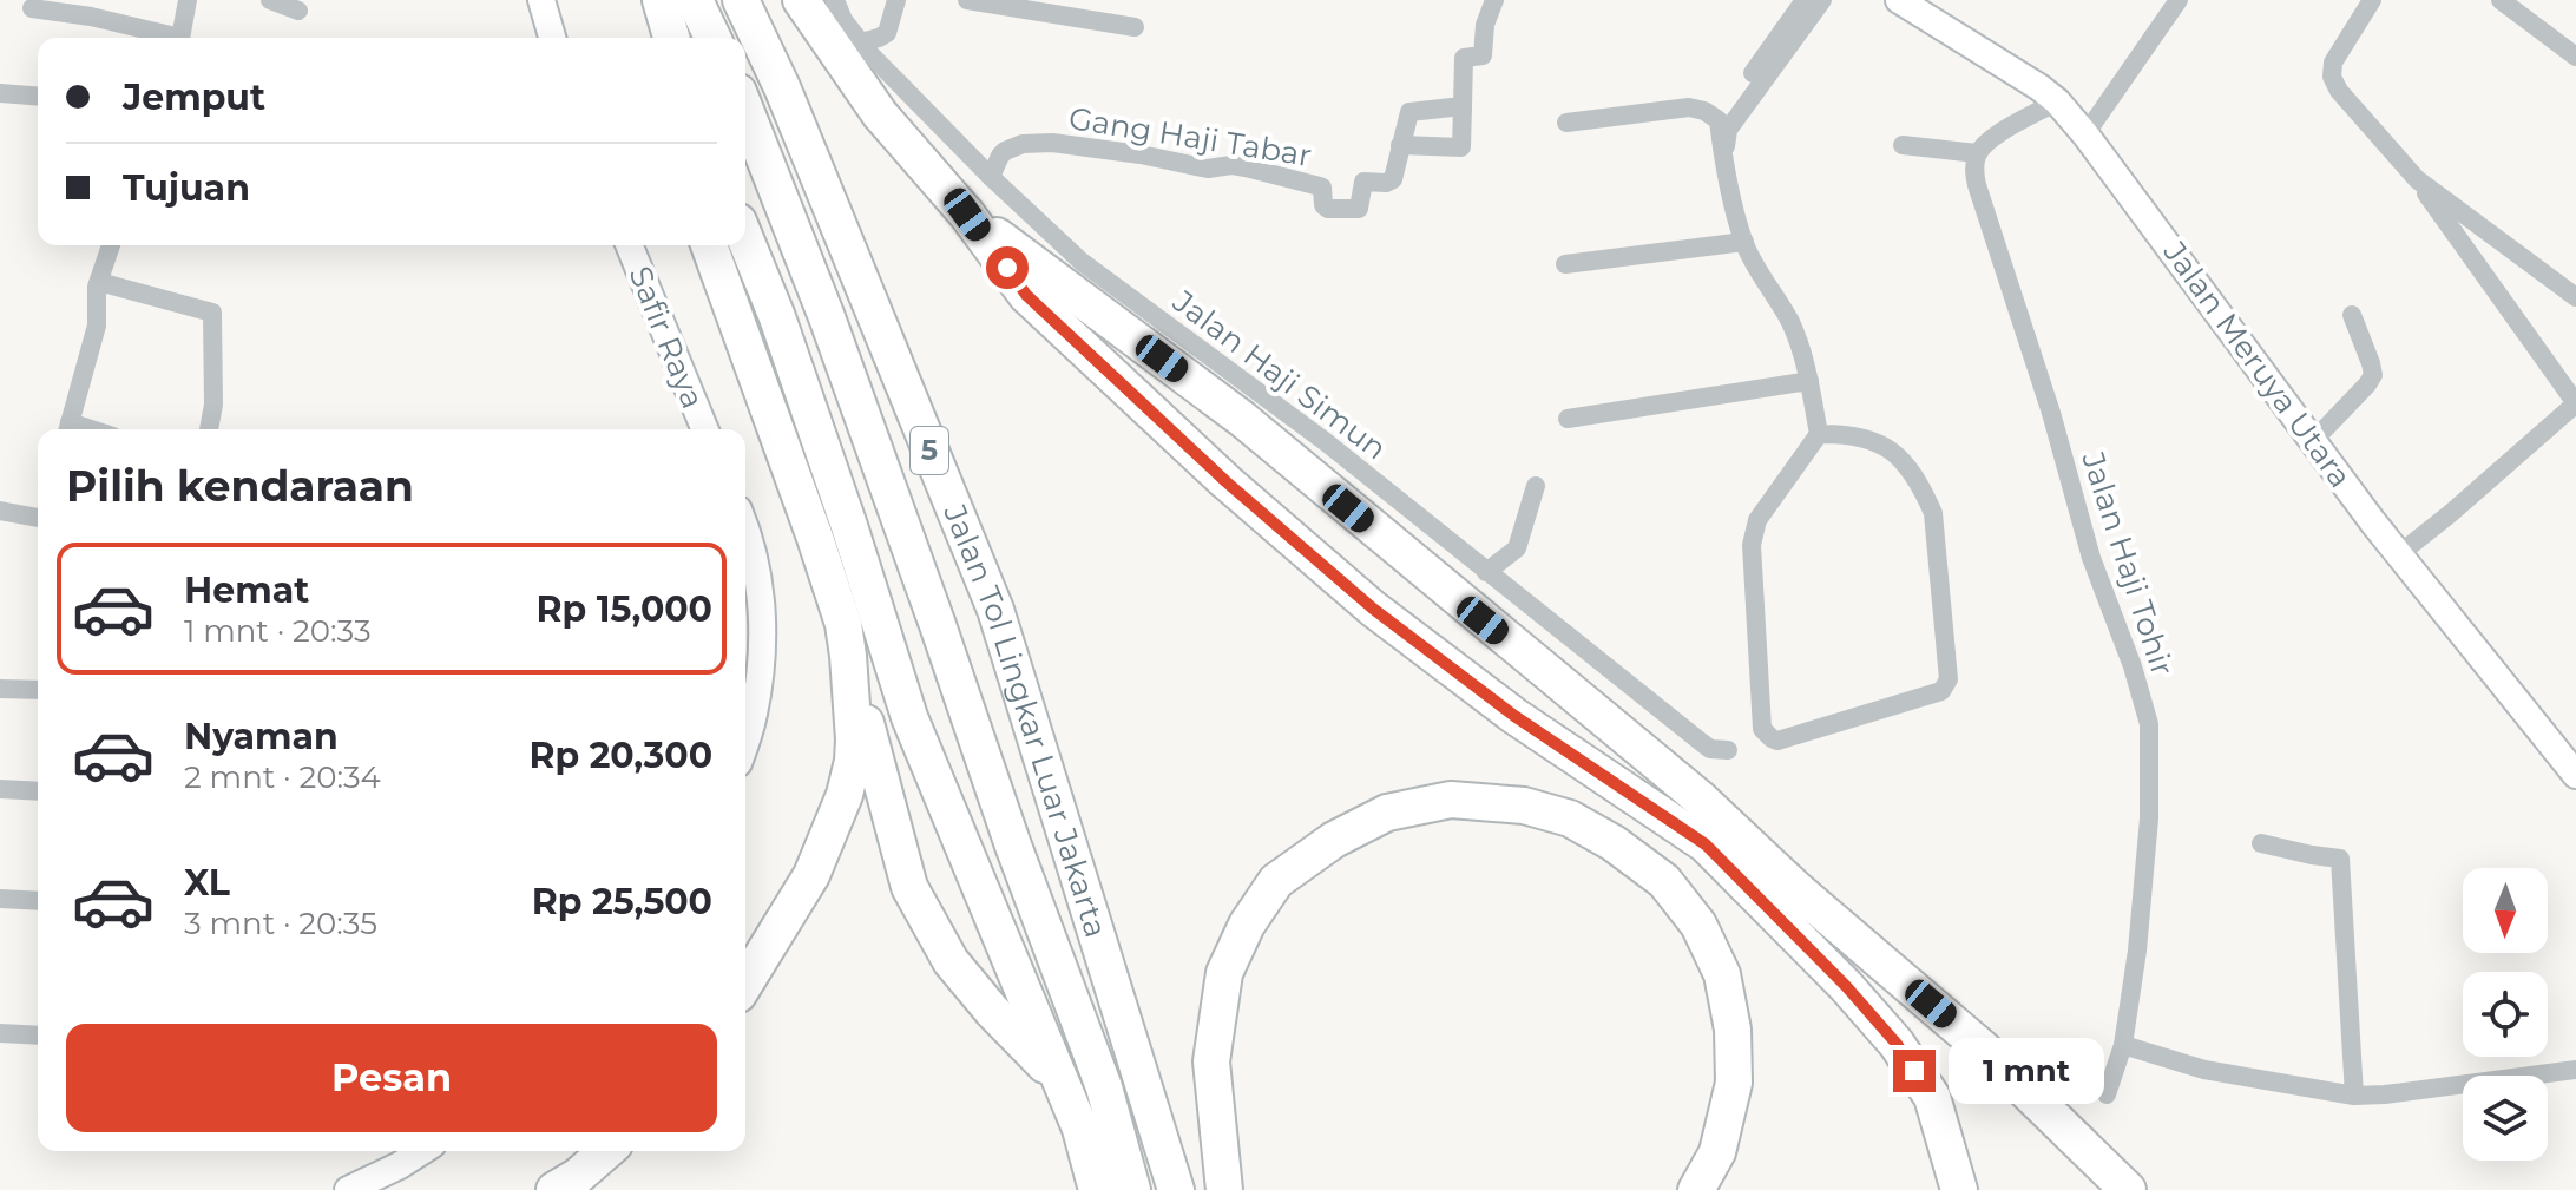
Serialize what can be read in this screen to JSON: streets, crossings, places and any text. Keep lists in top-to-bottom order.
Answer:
{
  "streets": {
    "highway": ["5", "Jalan Tol Lingkar Luar Jakarta"],
    "main road": ["Safir Raya", "Jalan Meruya Utara"],
    "street": ["Gang Haji Tabar", "Jalan Haji Simun", "Jalan Haji Tohir"]
  },
  "crossings": [
    ["Gang Haji Tabar", "Jalan Haji Simun"]
  ],
  "north": "bottom",
  "page": {
    "banner": ["Jemput", "Tujuan"],
    "heading": "Pilih kendaraan",
    "list": [
      {
        "name": "Hemat",
        "note": "1 mnt · 20:33",
        "value": "Rp 15,000"
      },
      {
        "name": "Nyaman",
        "note": "2 mnt · 20:34",
        "value": "Rp 20,300"
      },
      {
        "name": "XL",
        "note": "3 mnt · 20:35",
        "value": "Rp 25,500"
      }
    ],
    "buttons": "Pesan",
    "bubble": "1 mnt"
  }
}
